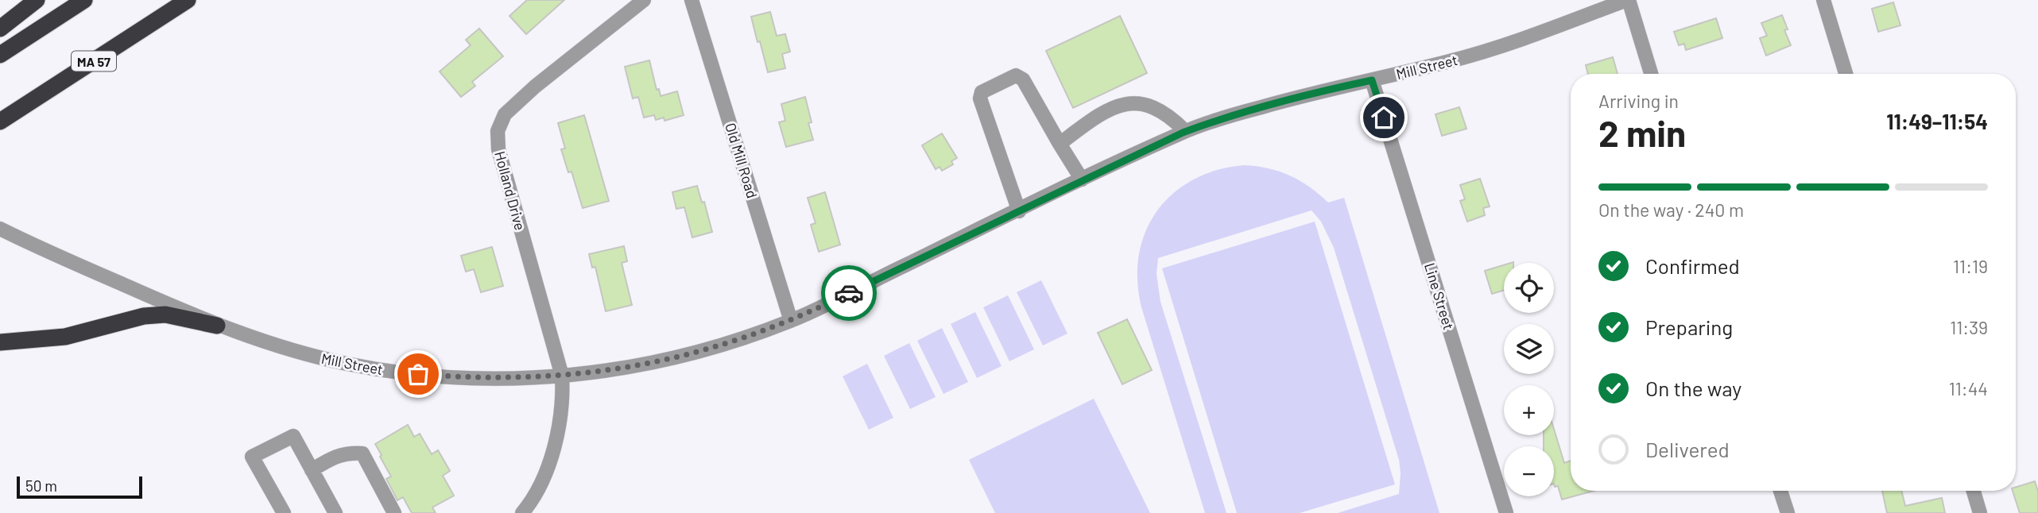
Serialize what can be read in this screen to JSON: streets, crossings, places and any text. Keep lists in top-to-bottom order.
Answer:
{
  "streets": {
    "highway": ["MA 57"],
    "street": [
      "Mill Street",
      "Old Mill Road",
      "Holland Drive",
      "Line Street"
    ]
  },
  "crossings": [
    ["Mill Street", "Old Mill Road"],
    ["Mill Street", "Holland Drive"],
    ["Mill Street", "Line Street"]
  ],
  "scale_bar": "50 m",
  "page": {
    "heading": ["2 min", "Arriving in", "11:49–11:54"],
    "bar": "On the way · 240 m",
    "list": [
      ["Confirmed", "11:19"],
      ["Preparing", "11:39"],
      ["On the way", "11:44"],
      "Delivered"
    ],
    "map_buttons": ["+", "−"],
    "scale": "50 m"
  }
}
